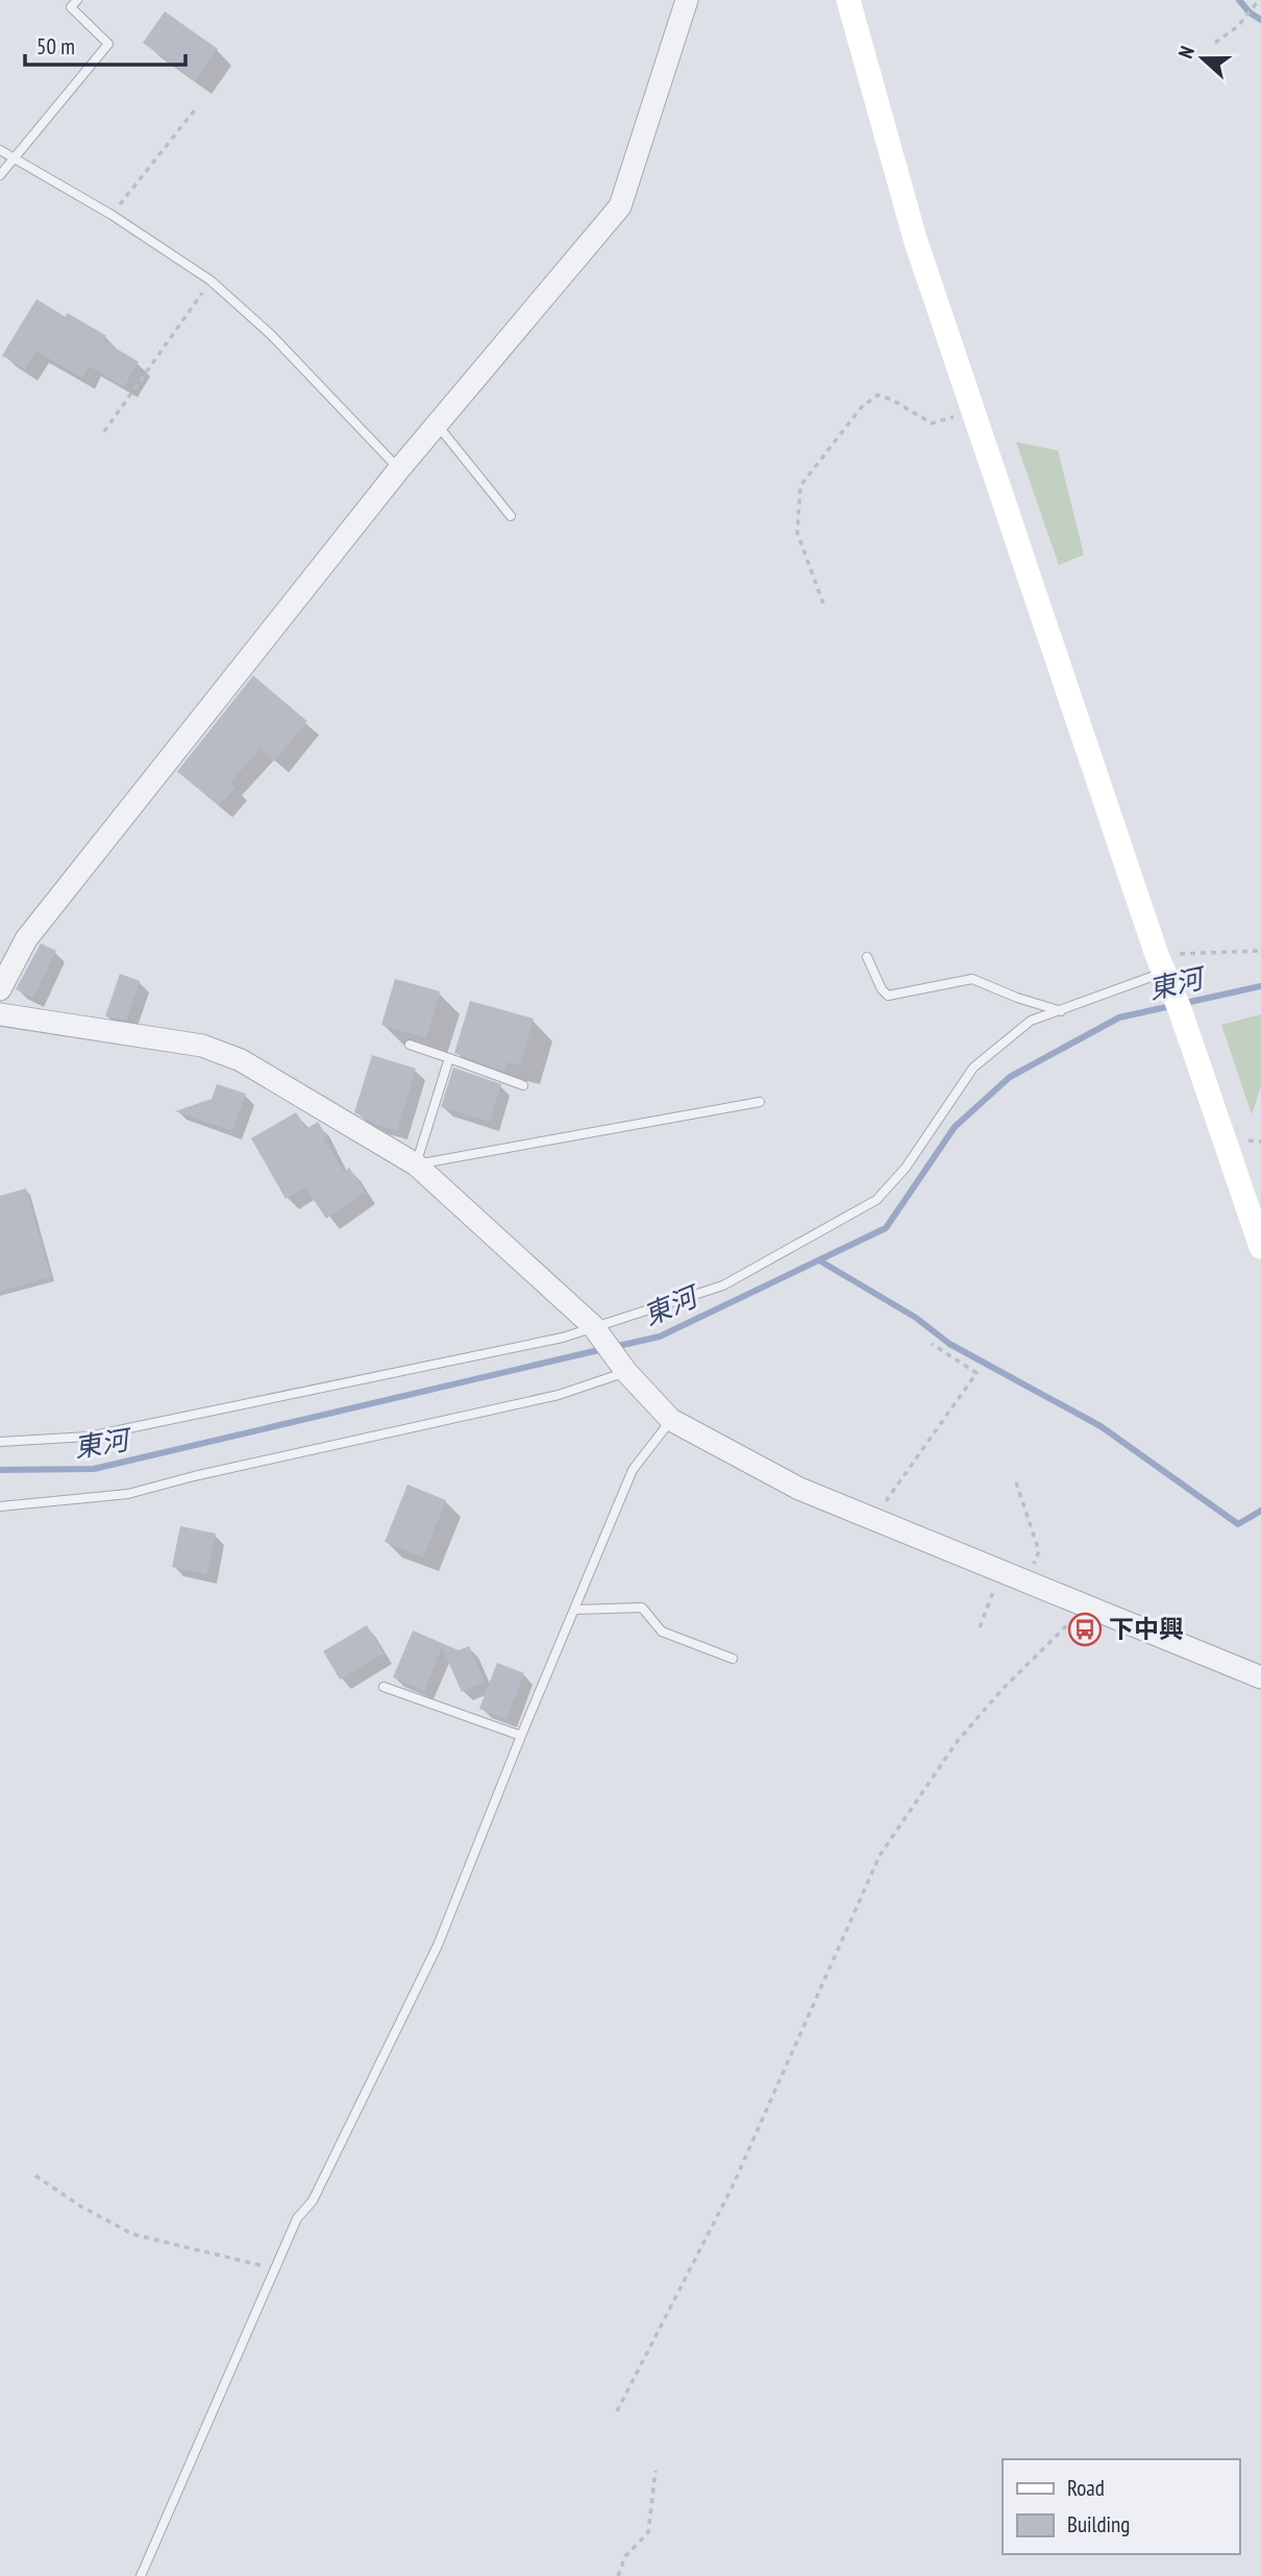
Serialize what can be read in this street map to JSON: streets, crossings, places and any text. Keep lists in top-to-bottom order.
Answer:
{
  "water": ["東河"],
  "places": {
    "bus stop": ["下中興"]
  },
  "legend": ["Road", "Building"],
  "scale_bar": "50 m",
  "north": "left"
}
